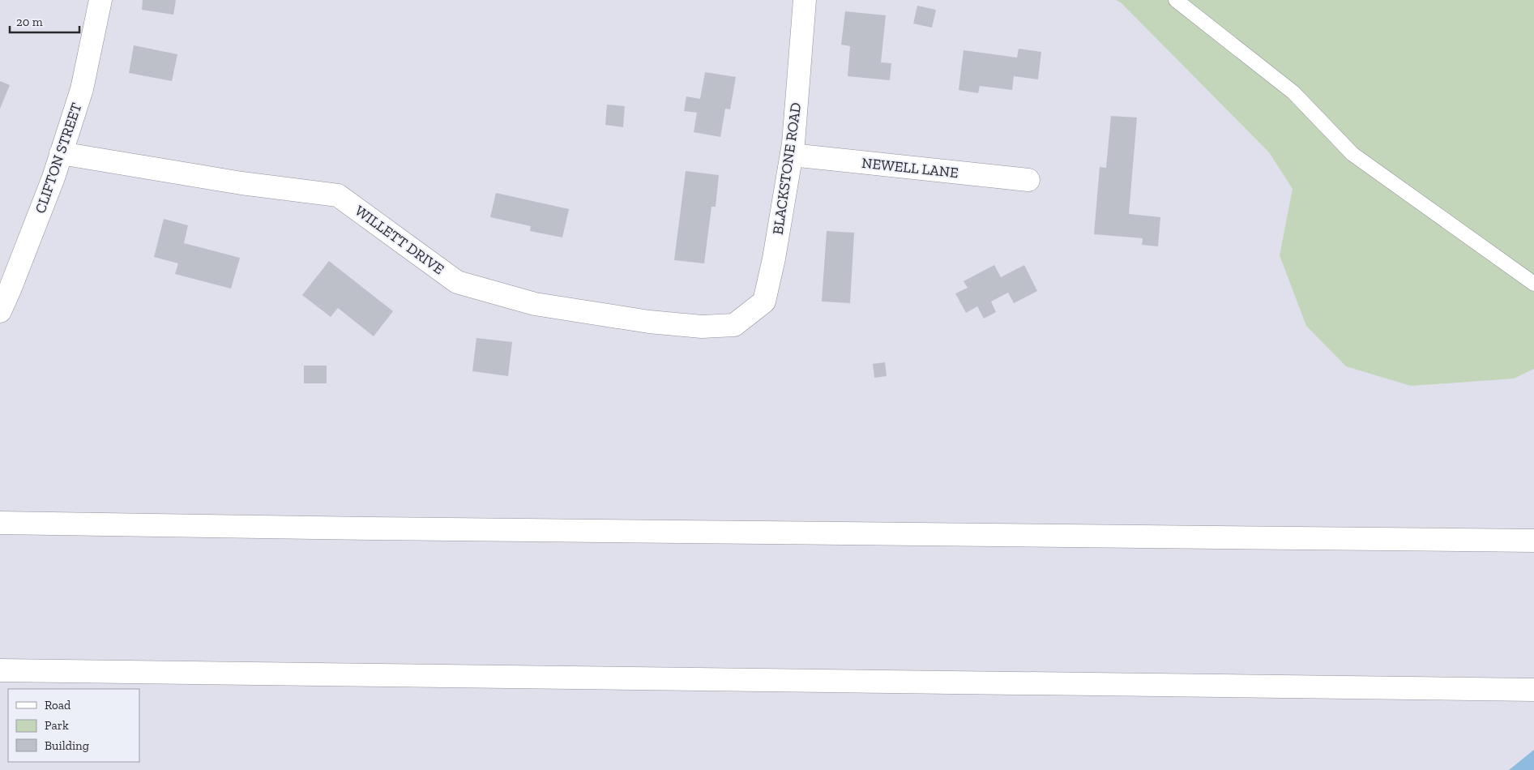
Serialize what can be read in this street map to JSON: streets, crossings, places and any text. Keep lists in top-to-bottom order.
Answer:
{
  "streets": {
    "main road": [
      "CLIFTON STREET",
      "NEWELL LANE",
      "BLACKSTONE ROAD",
      "WILLETT DRIVE"
    ]
  },
  "crossings": [
    ["CLIFTON STREET", "WILLETT DRIVE"],
    ["NEWELL LANE", "BLACKSTONE ROAD"],
    ["BLACKSTONE ROAD", "WILLETT DRIVE"]
  ],
  "legend": ["Road", "Park", "Building"],
  "scale_bar": "20 m"
}
